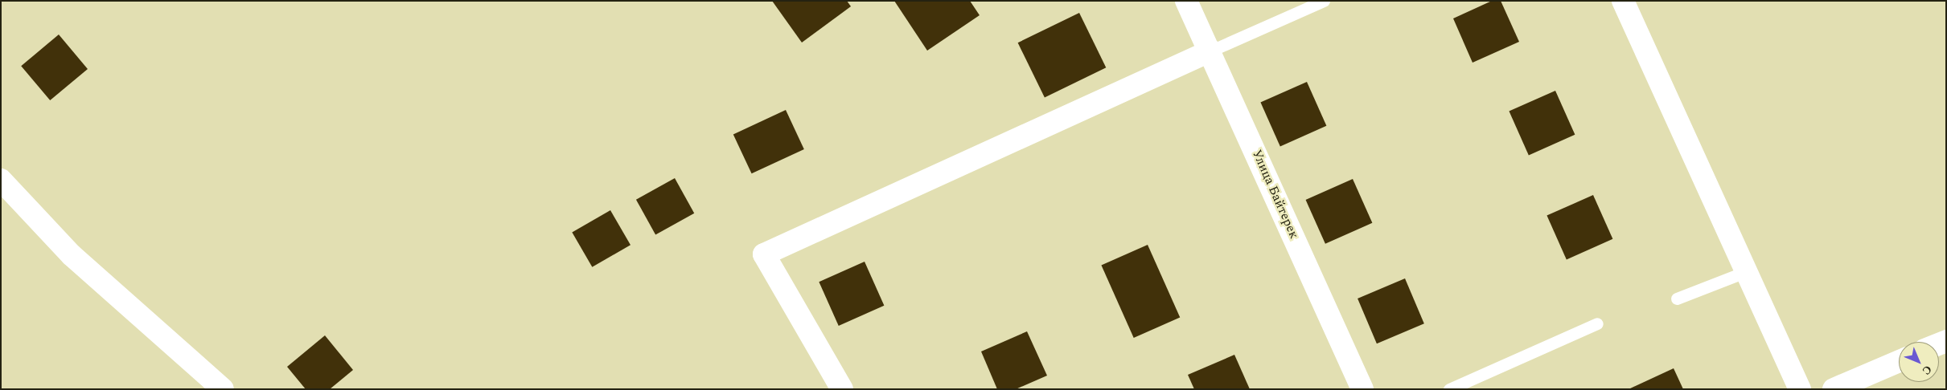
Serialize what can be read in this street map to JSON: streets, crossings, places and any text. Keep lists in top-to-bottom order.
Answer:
{
  "streets": {
    "street": ["Улица Байтерек"]
  },
  "north": "bottom right"
}
